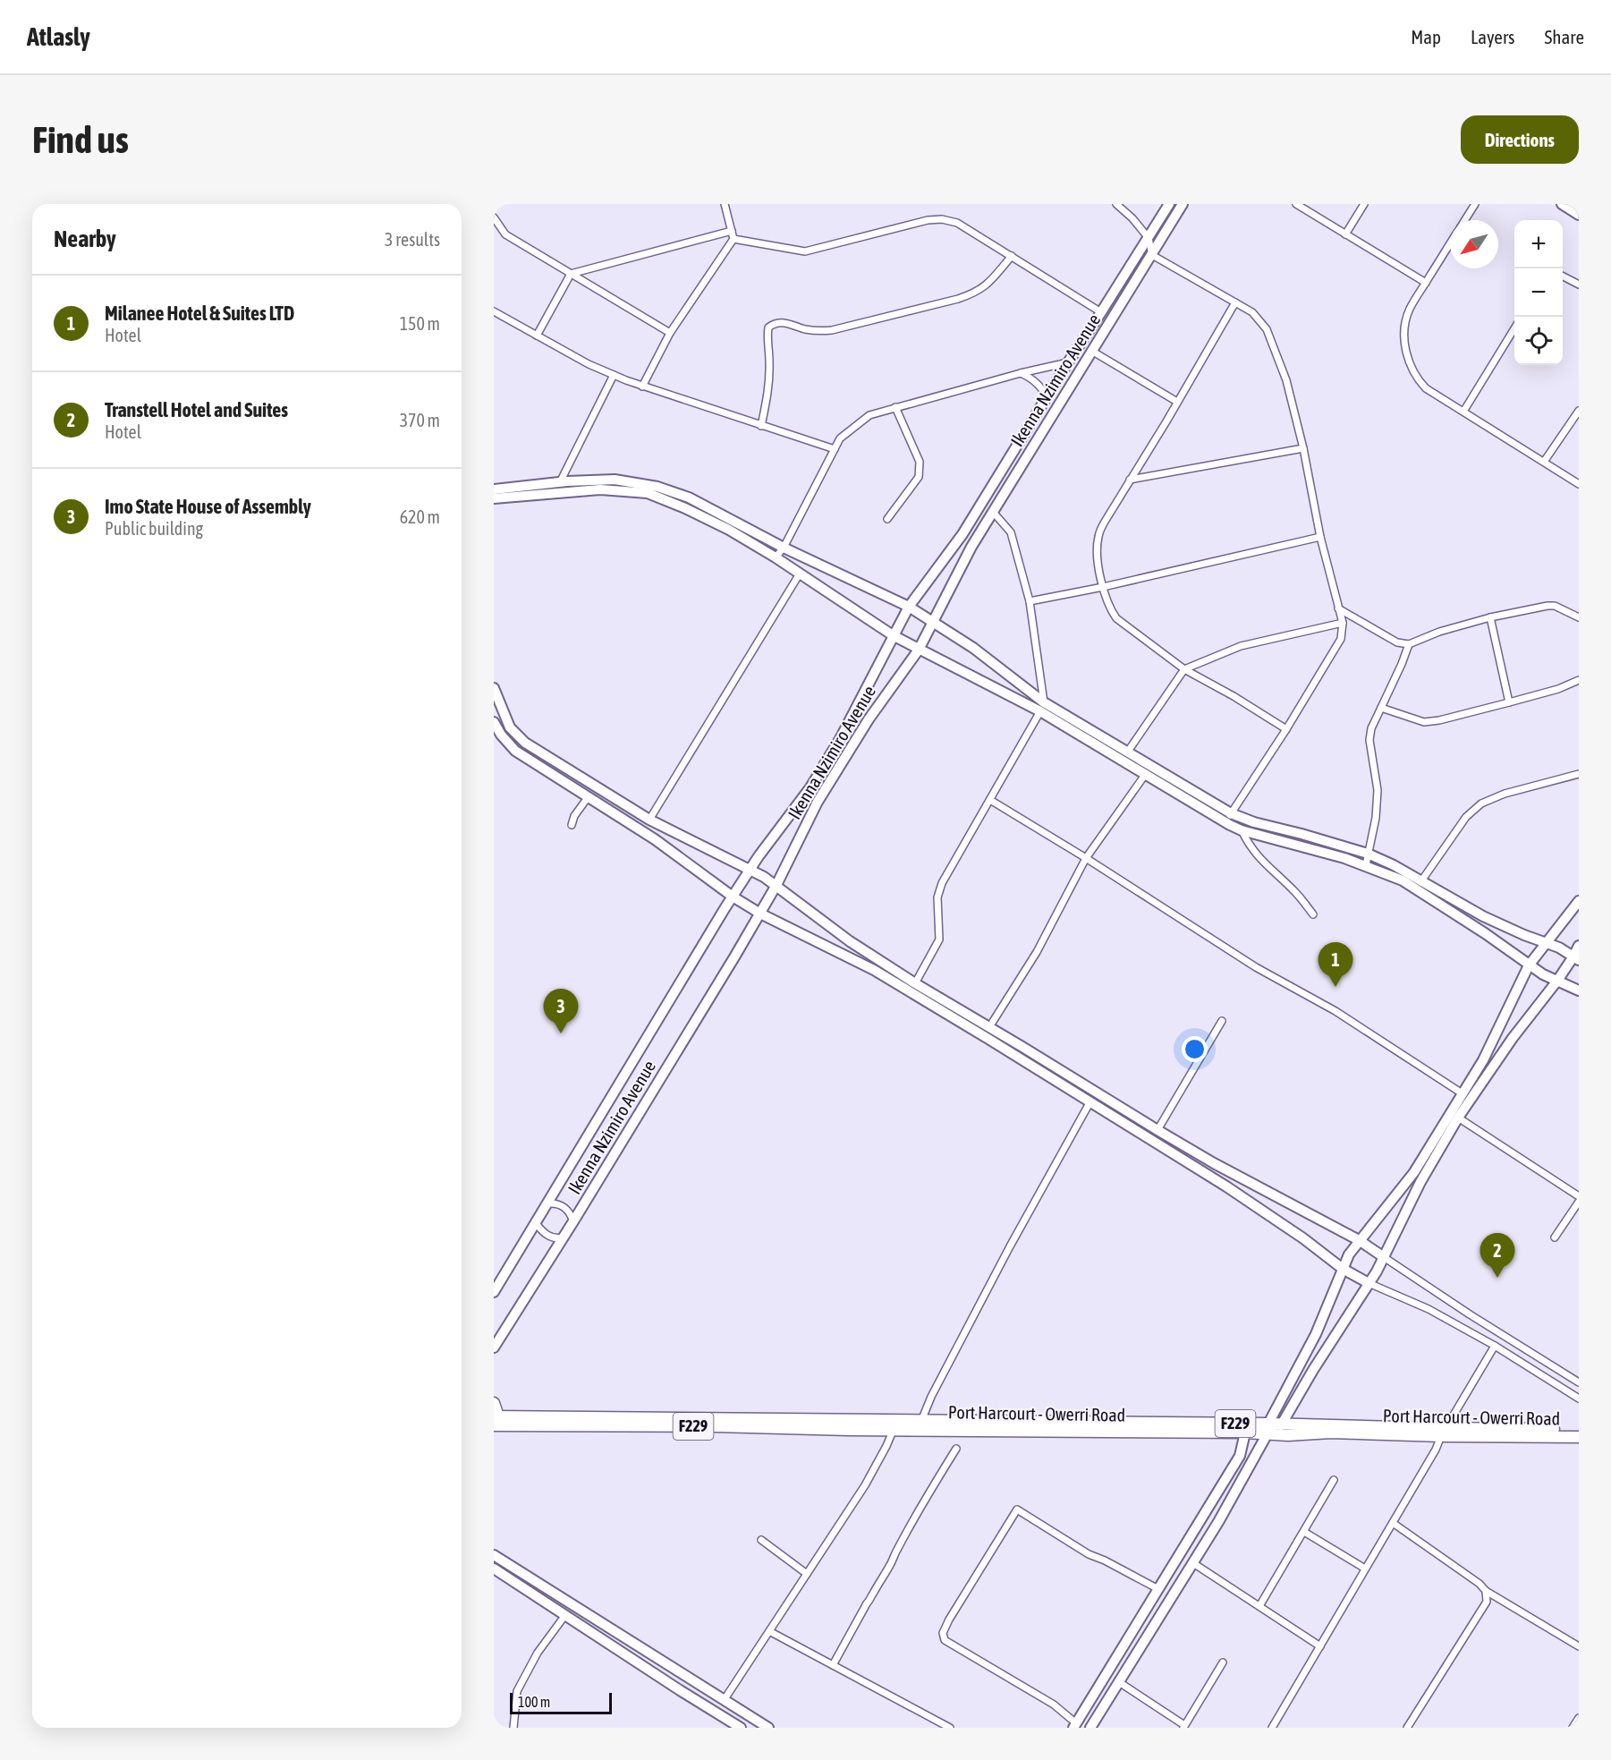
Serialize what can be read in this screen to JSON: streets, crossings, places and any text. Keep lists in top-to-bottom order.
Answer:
{
  "streets": {
    "main road": ["Port Harcourt - Owerri Road", "F229"],
    "street": ["Ikenna Nzimiro Avenue"]
  },
  "scale_bar": "100 m",
  "north": "bottom left",
  "page": {
    "header": "Atlasly",
    "nav": ["Map", "Layers", "Share"],
    "buttons": "Directions",
    "title": "Find us",
    "heading": ["Nearby", "3 results"],
    "map_buttons": ["+", "−"],
    "list": [
      {
        "mark": "1",
        "name": "Milanee Hotel & Suites LTD",
        "note": "Hotel",
        "value": "150 m"
      },
      {
        "mark": "2",
        "name": "Transtell Hotel and Suites",
        "note": "Hotel",
        "value": "370 m"
      },
      {
        "mark": "3",
        "name": "Imo State House of Assembly",
        "note": "Public building",
        "value": "620 m"
      }
    ],
    "pins": ["1", "3", "2"],
    "scale": "100 m"
  }
}
